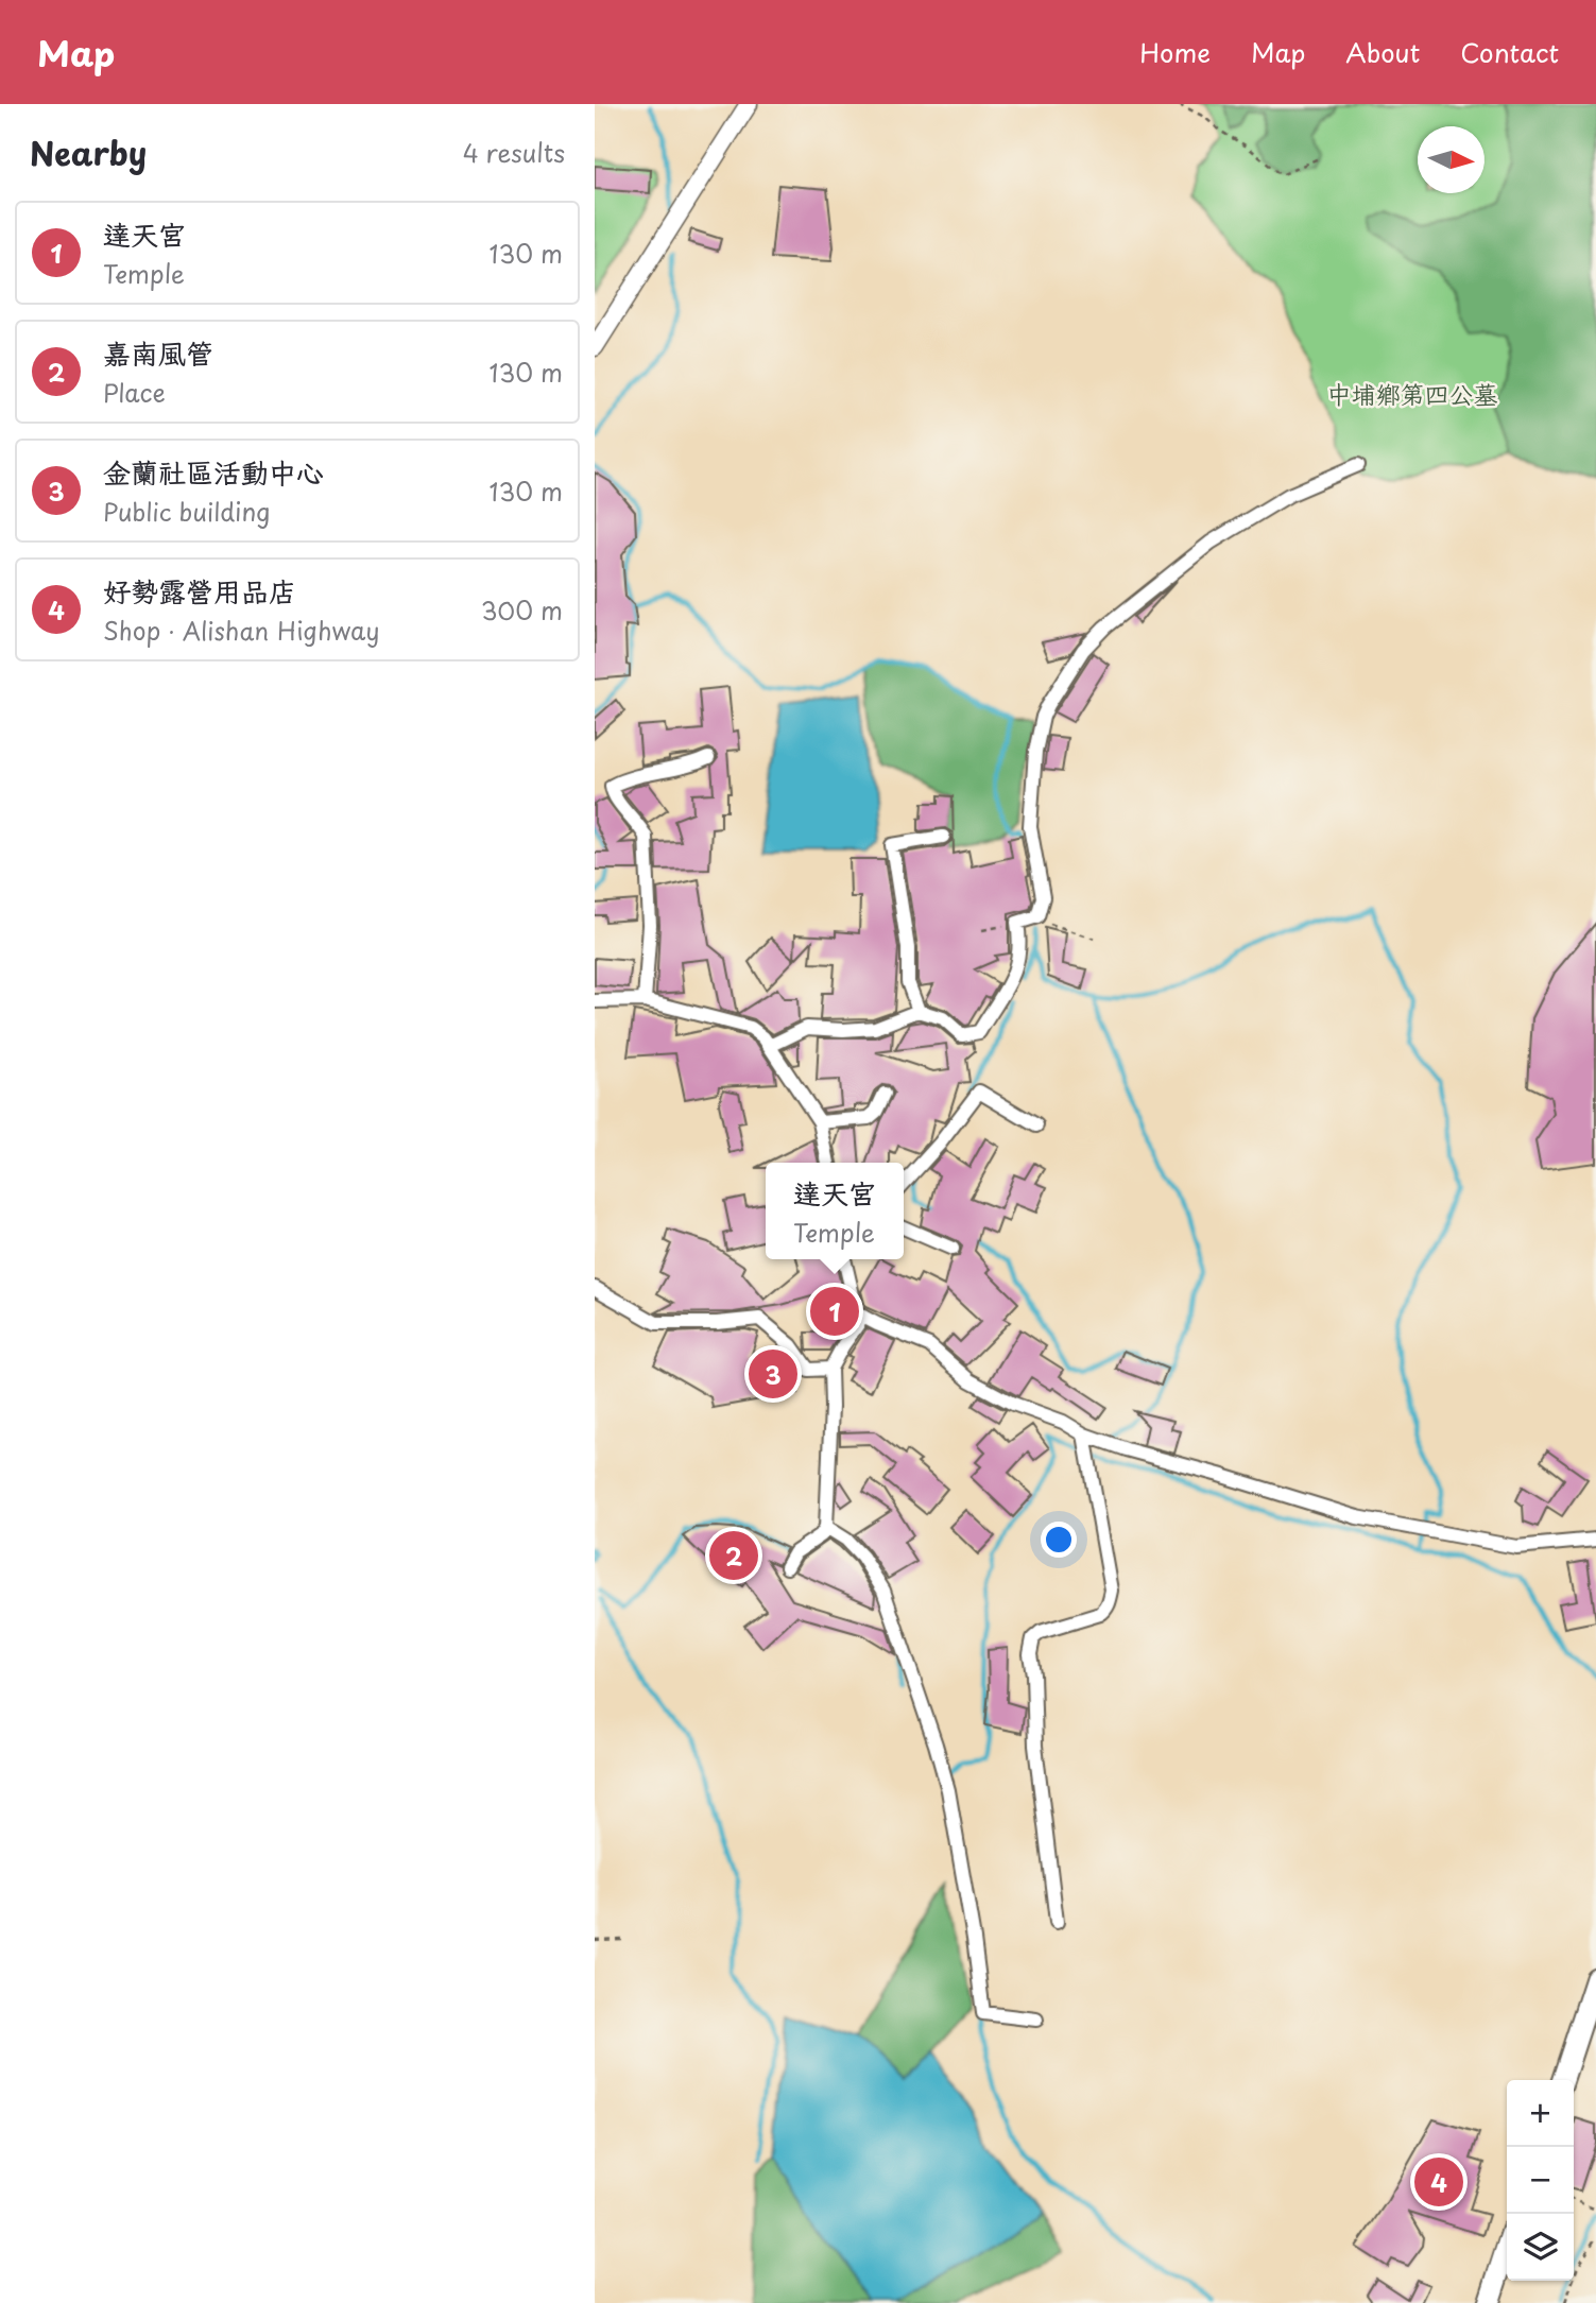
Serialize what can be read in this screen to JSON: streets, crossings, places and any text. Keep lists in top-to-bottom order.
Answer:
{
  "parks": ["中埔鄉第四公墓"],
  "north": "right",
  "page": {
    "header": "Map",
    "nav": [
      "Home",
      "Map",
      "About",
      "Contact"
    ],
    "heading": ["Nearby", "4 results"],
    "list": [
      {
        "mark": "1",
        "name": "達天宮",
        "note": "Temple",
        "value": "130 m"
      },
      {
        "mark": "2",
        "name": "嘉南風管",
        "note": "Place",
        "value": "130 m"
      },
      {
        "mark": "3",
        "name": "金蘭社區活動中心",
        "note": "Public building",
        "value": "130 m"
      },
      {
        "mark": "4",
        "name": "好勢露營用品店",
        "note": "Shop · Alishan Highway",
        "value": "300 m"
      }
    ],
    "popup": ["達天宮", "Temple"],
    "pins": [
      "1",
      "3",
      "2",
      "4"
    ],
    "map_buttons": ["+", "−"]
  }
}
